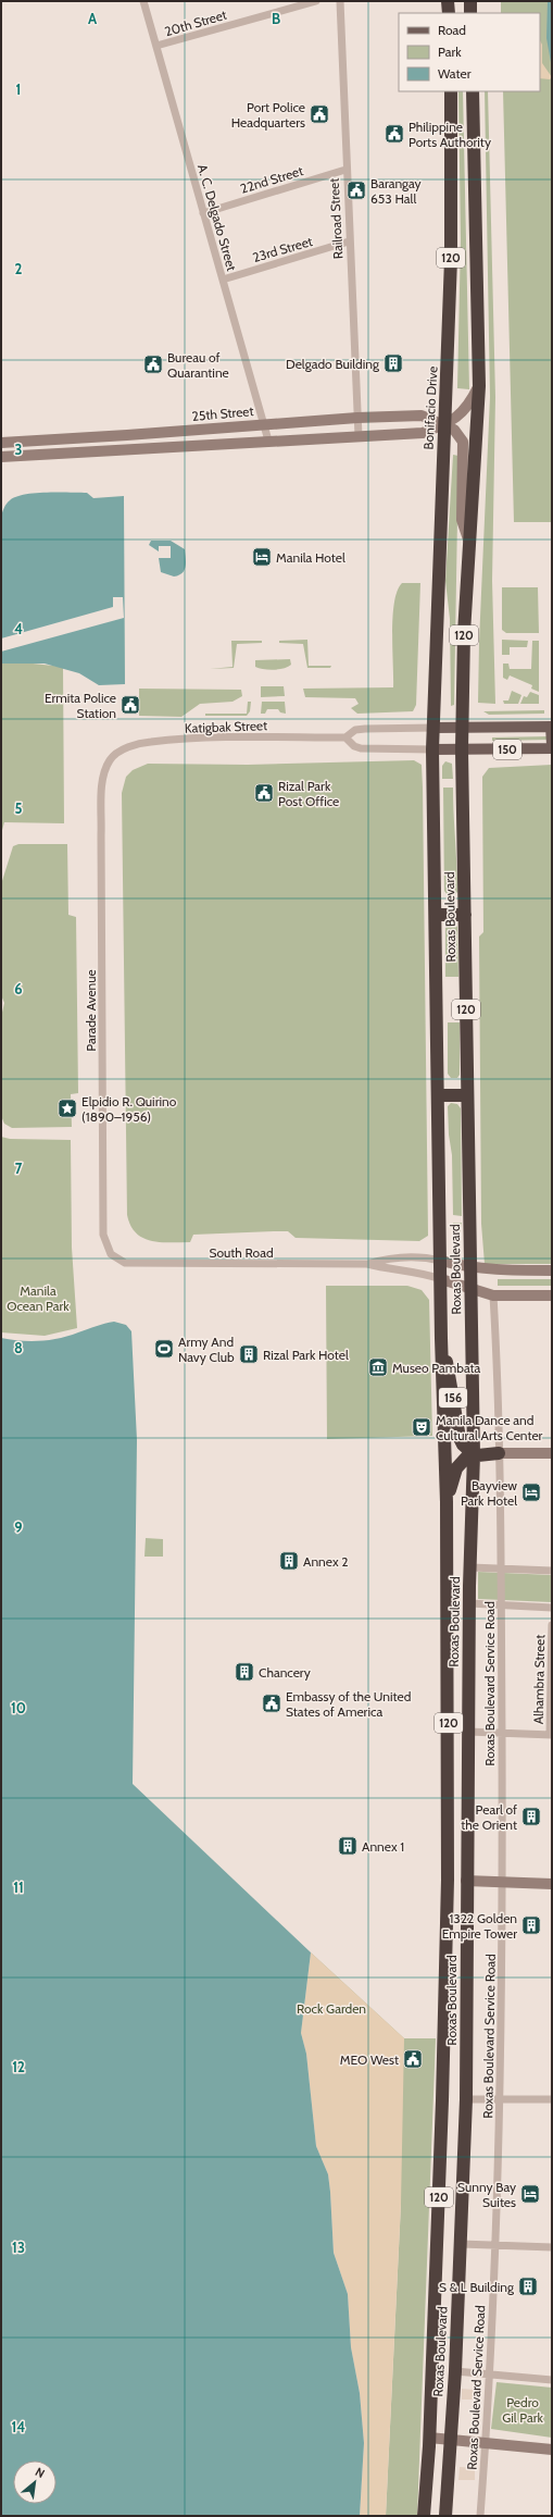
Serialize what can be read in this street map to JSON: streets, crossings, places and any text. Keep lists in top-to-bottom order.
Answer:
{
  "streets": {
    "highway": [
      "120",
      "Bonifacio Drive",
      "Roxas Boulevard",
      "156"
    ],
    "main road": ["150"],
    "street": [
      "20th Street",
      "22nd Street",
      "A. C. Delgado Street",
      "Railroad Street",
      "23rd Street",
      "25th Street",
      "Katigbak Street",
      "Parade Avenue",
      "South Road",
      "Alhambra Street",
      "Roxas Boulevard Service Road"
    ]
  },
  "crossings": [
    ["20th Street", "A. C. Delgado Street"],
    ["22nd Street", "A. C. Delgado Street"],
    ["22nd Street", "Railroad Street"],
    ["A. C. Delgado Street", "23rd Street"],
    ["A. C. Delgado Street", "25th Street"],
    ["Railroad Street", "23rd Street"],
    ["Railroad Street", "25th Street"],
    ["120", "25th Street"],
    ["120", "150"],
    ["120", "Roxas Boulevard"],
    ["Bonifacio Drive", "25th Street"],
    ["Bonifacio Drive", "Katigbak Street"],
    ["Bonifacio Drive", "150"],
    ["Bonifacio Drive", "Roxas Boulevard"],
    ["Katigbak Street", "150"],
    ["Katigbak Street", "Roxas Boulevard"],
    ["Katigbak Street", "Parade Avenue"],
    ["150", "Roxas Boulevard"],
    ["Roxas Boulevard", "South Road"],
    ["Roxas Boulevard", "156"],
    ["Parade Avenue", "South Road"]
  ],
  "parks": ["Manila Ocean Park", "Rock Garden", "Pedro Gil Park"],
  "places": {
    "public building": [
      "Port Police Headquarters",
      "Philippine Ports Authority",
      "Barangay 653 Hall",
      "Bureau of Quarantine",
      "Ermita Police Station",
      "Rizal Park Post Office",
      "Embassy of the United States of America",
      "MEO West"
    ],
    "building": [
      "Delgado Building",
      "Rizal Park Hotel",
      "Annex 2",
      "Chancery",
      "Pearl of the Orient",
      "Annex 1",
      "1322 Golden Empire Tower",
      "S & L Building"
    ],
    "hotel": ["Manila Hotel", "Bayview Park Hotel", "Sunny Bay Suites"],
    "place": ["Elpidio R. Quirino (1890–1956)"],
    "sports": ["Army And Navy Club"],
    "museum": ["Museo Pambata"],
    "theatre": ["Manila Dance and Cultural Arts Center"]
  },
  "legend": ["Road", "Park", "Water"],
  "north": "top right",
  "grid": {
    "columns": ["A", "B"],
    "rows": [
      "1",
      "2",
      "3",
      "4",
      "5",
      "6",
      "7",
      "8",
      "9",
      "10",
      "11",
      "12",
      "13",
      "14"
    ]
  }
}
